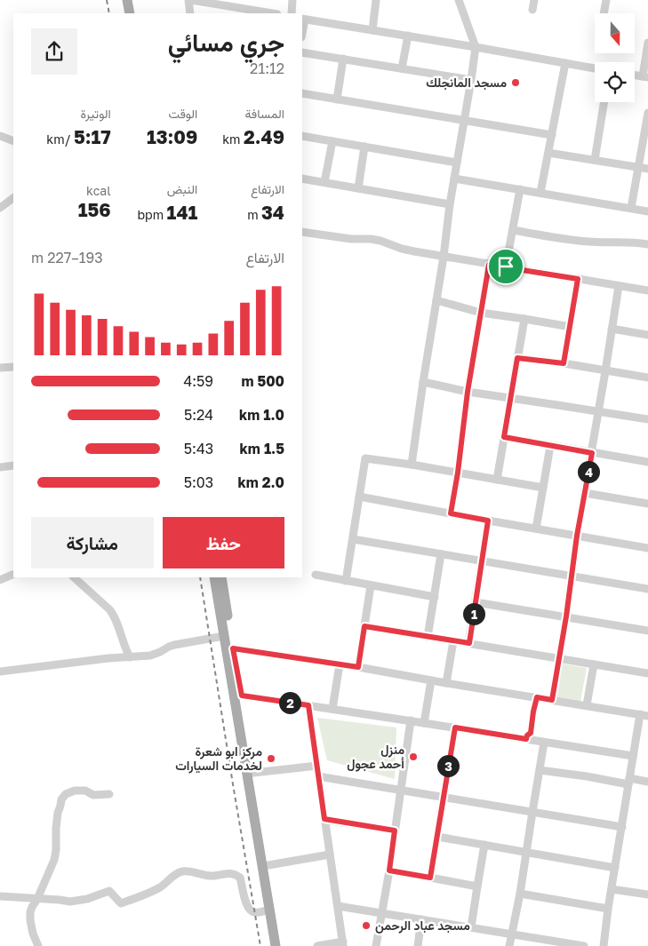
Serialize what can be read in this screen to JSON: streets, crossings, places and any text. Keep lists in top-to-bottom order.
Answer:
{
  "places": [
    "مسجد المانجلك",
    "منزل أحمد عجول",
    "مركز ابو شعرة لخدمات السيارات",
    "مسجد عباد الرحمن"
  ],
  "north": "bottom",
  "page": {
    "heading": ["جري مسائي", "21:12"],
    "stats": [
      ["المسافة", "2.49 km"],
      ["الوقت", "13:09"],
      ["الوتيرة", "5:17 /km"],
      ["الارتفاع", "34 m"],
      ["النبض", "141 bpm"],
      ["kcal", "156"]
    ],
    "chart": ["الارتفاع", "193–227 m"],
    "list": [
      {
        "name": "500 m",
        "note": "4:59"
      },
      {
        "name": "1.0 km",
        "note": "5:24"
      },
      {
        "name": "1.5 km",
        "note": "5:43"
      },
      {
        "name": "2.0 km",
        "note": "5:03"
      }
    ],
    "pins": [
      "4",
      "1",
      "2",
      "3"
    ],
    "buttons": ["حفظ", "مشاركة"]
  }
}
